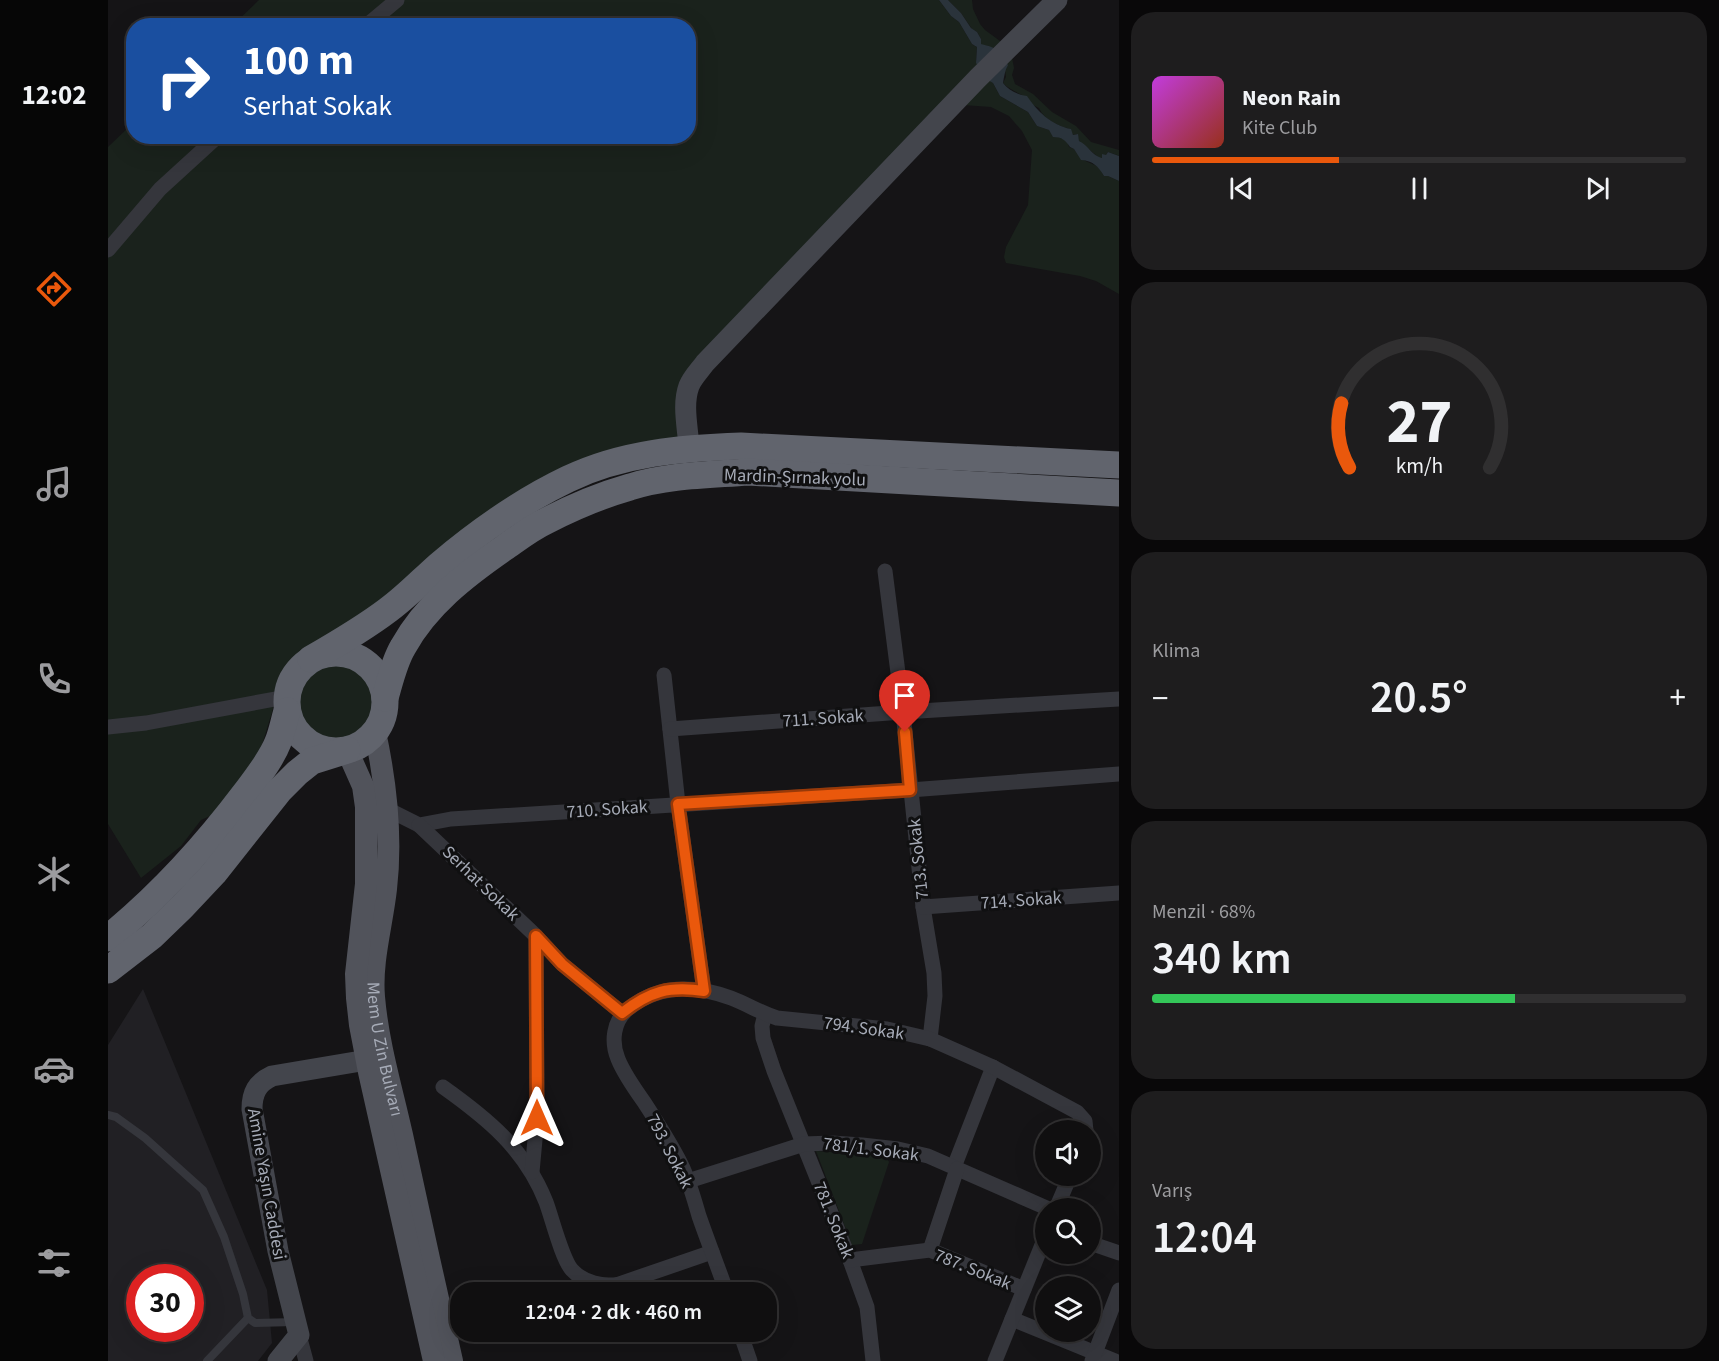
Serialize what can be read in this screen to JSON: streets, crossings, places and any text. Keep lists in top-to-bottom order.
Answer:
{
  "streets": {
    "highway": ["Mardin-Şırnak yolu"],
    "main road": ["Mem U Zin Bulvarı"],
    "street": [
      "711. Sokak",
      "710. Sokak",
      "713. Sokak",
      "Serhat Sokak",
      "714. Sokak",
      "794. Sokak",
      "781/1. Sokak",
      "793. Sokak",
      "Amine Yaşın Caddesi",
      "781. Sokak",
      "787. Sokak"
    ]
  },
  "crossings": [
    ["Mardin-Şırnak yolu", "Mem U Zin Bulvarı"],
    ["711. Sokak", "713. Sokak"],
    ["710. Sokak", "713. Sokak"],
    ["710. Sokak", "Serhat Sokak"],
    ["713. Sokak", "714. Sokak"],
    ["713. Sokak", "794. Sokak"],
    ["Serhat Sokak", "794. Sokak"],
    ["Serhat Sokak", "793. Sokak"],
    ["794. Sokak", "793. Sokak"],
    ["794. Sokak", "781. Sokak"],
    ["Mem U Zin Bulvarı", "Amine Yaşın Caddesi"],
    ["781/1. Sokak", "793. Sokak"],
    ["781/1. Sokak", "781. Sokak"],
    ["781. Sokak", "787. Sokak"]
  ],
  "page": {
    "tabs": "12:02",
    "turn": ["100 m", "Serhat Sokak"],
    "song": ["Neon Rain", "Kite Club"],
    "tile": [
      "Klima",
      ["Menzil · 68%", "340 km"],
      ["Varış", "12:04"]
    ],
    "heat": ["−", "20.5°", "+"],
    "limit": "30",
    "trip": "12:04 · 2 dk · 460 m",
    "gauge": ["27", "km/h"]
  }
}
